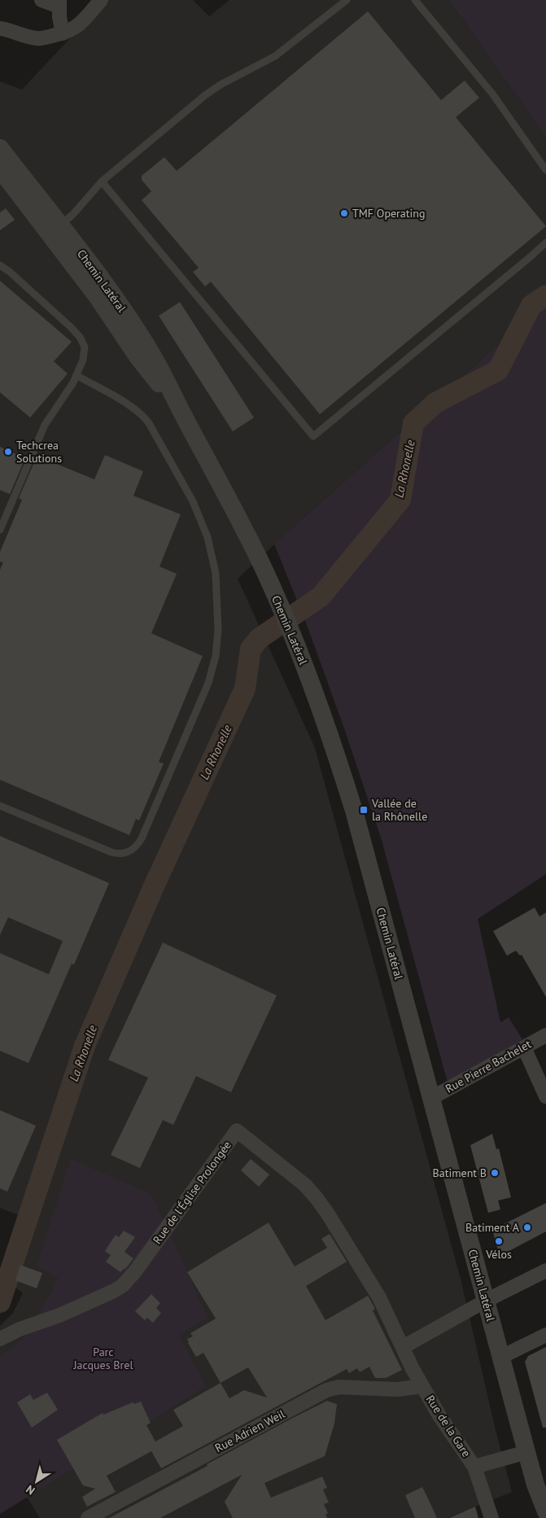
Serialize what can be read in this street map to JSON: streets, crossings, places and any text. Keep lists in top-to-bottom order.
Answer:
{
  "streets": {
    "street": [
      "Chemin Latéral",
      "Rue Pierre Bachelet",
      "Rue de l'Église Prolongée",
      "Rue de la Gare",
      "Rue Adrien Weil"
    ]
  },
  "crossings": [
    ["Chemin Latéral", "Rue Pierre Bachelet"],
    ["Chemin Latéral", "Rue de la Gare"],
    ["Rue de l'Église Prolongée", "Rue de la Gare"],
    ["Rue de l'Église Prolongée", "Rue Adrien Weil"],
    ["Rue de la Gare", "Rue Adrien Weil"]
  ],
  "water": ["La Rhonelle"],
  "parks": ["Parc Jacques Brel"],
  "places": {
    "other": [
      "TMF Operating",
      "Techcrea Solutions",
      "Batiment B",
      "Batiment A",
      "Vélos"
    ],
    "transit": ["Vallée de la Rhônelle"]
  },
  "north": "bottom left"
}
